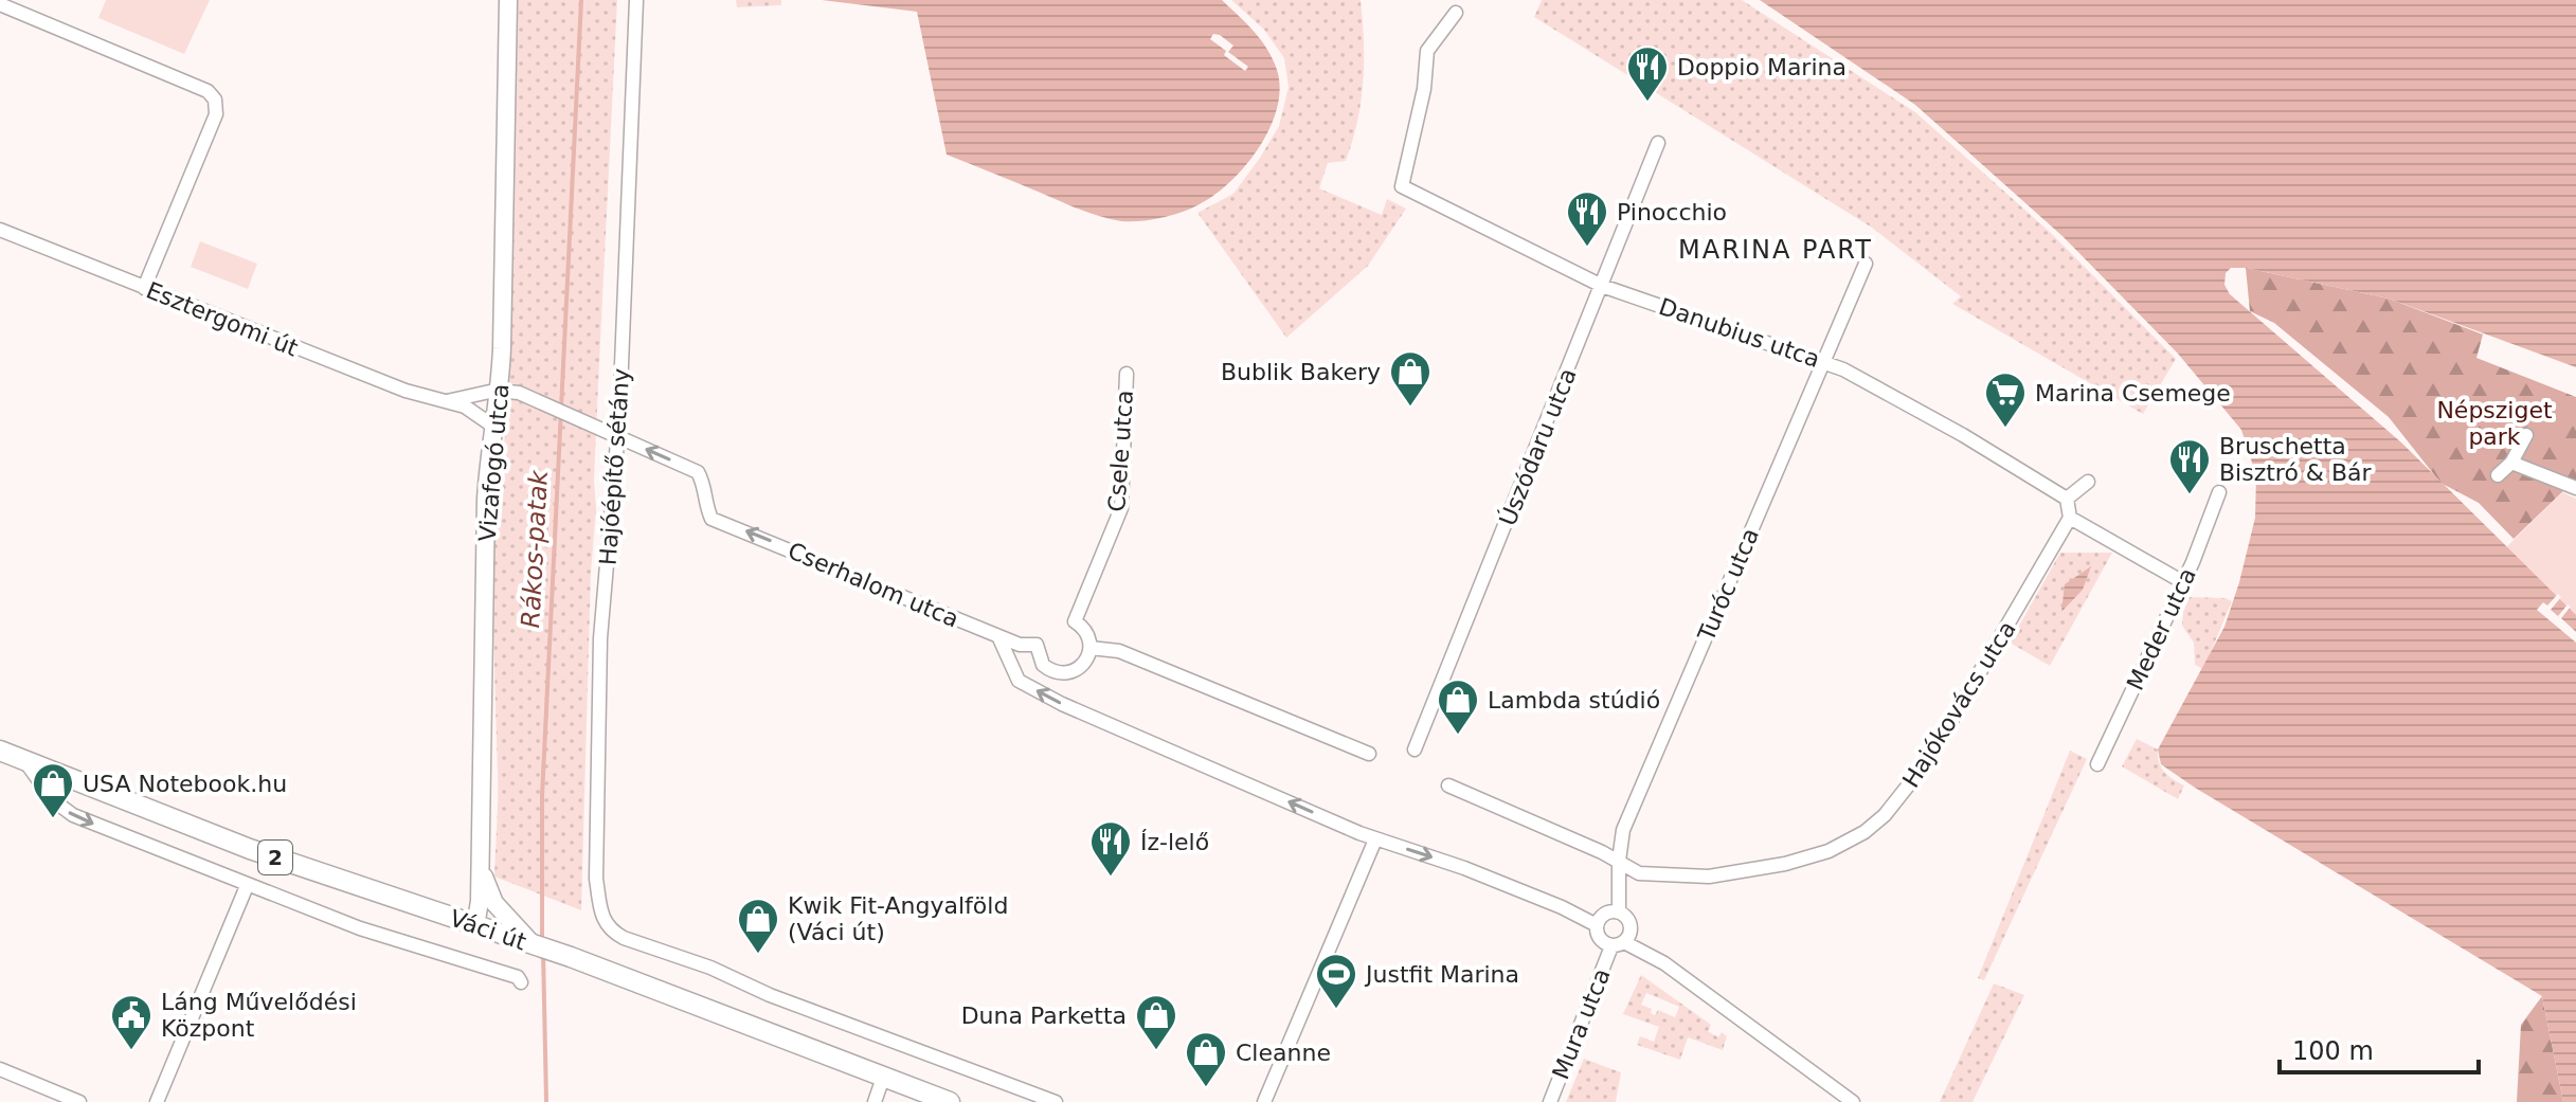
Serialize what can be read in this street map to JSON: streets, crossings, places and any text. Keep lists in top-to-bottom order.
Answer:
{
  "streets": {
    "main road": ["2", "Váci út"],
    "street": [
      "Esztergomi út",
      "Danubius utca",
      "Úszódaru utca",
      "Csele utca",
      "Vizafogó utca",
      "Hajóépítő sétány",
      "Cserhalom utca",
      "Turóc utca",
      "Meder utca",
      "Hajókovács utca",
      "Mura utca"
    ]
  },
  "crossings": [
    ["Esztergomi út", "Vizafogó utca"],
    ["Danubius utca", "Úszódaru utca"],
    ["Danubius utca", "Turóc utca"],
    ["Csele utca", "Cserhalom utca"],
    ["Vizafogó utca", "Váci út"],
    ["Hajóépítő sétány", "Cserhalom utca"],
    ["Turóc utca", "Hajókovács utca"]
  ],
  "one_way": ["Cserhalom utca"],
  "districts": ["MARINA PART"],
  "water": ["Rákos-patak"],
  "parks": ["Népsziget park"],
  "places": {
    "restaurant": [
      "Doppio Marina",
      "Pinocchio",
      "Bruschetta Bisztró & Bár",
      "Íz-lelő"
    ],
    "shop": [
      "Bublik Bakery",
      "Lambda stúdió",
      "USA Notebook.hu",
      "Kwik Fit-Angyalföld (Váci út)",
      "Duna Parketta",
      "Cleanne"
    ],
    "supermarket": ["Marina Csemege"],
    "sports": ["Justfit Marina"],
    "public building": ["Láng Művelődési Központ"]
  },
  "scale_bar": "100 m"
}
